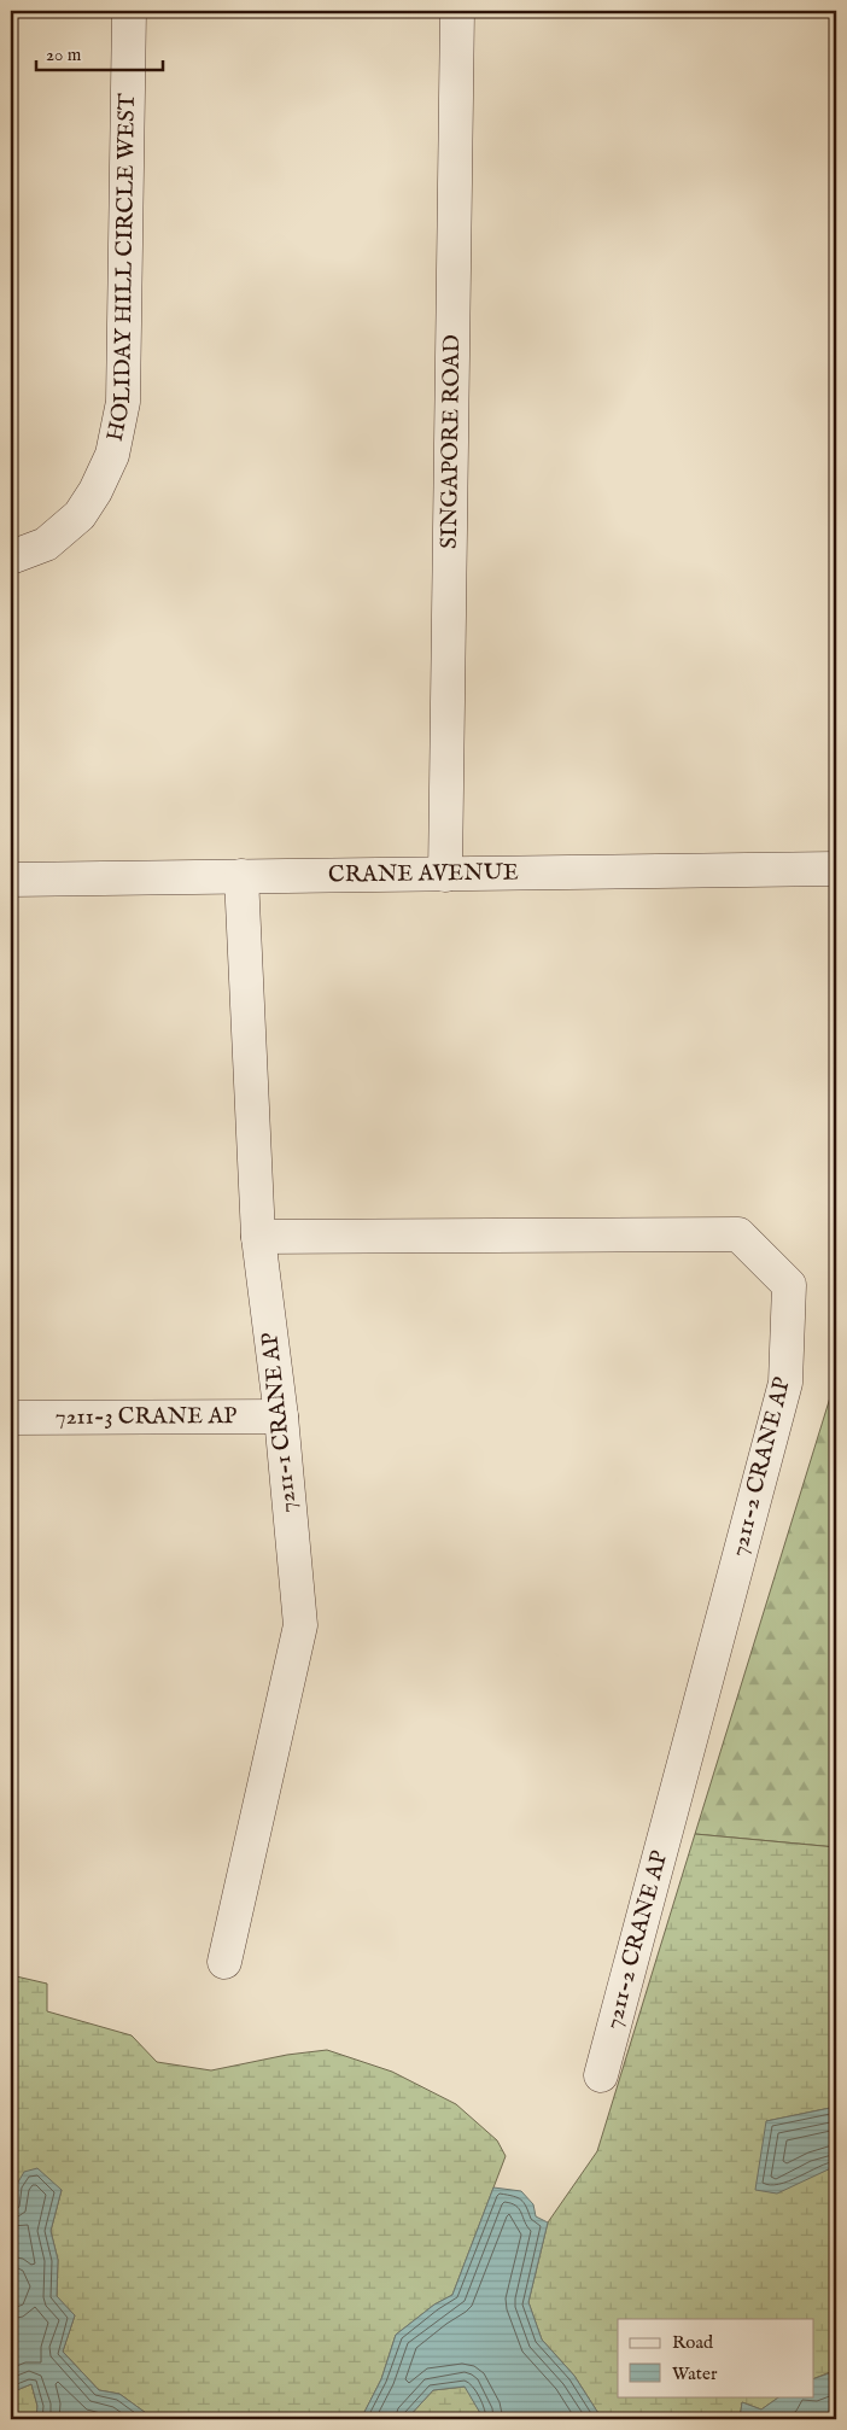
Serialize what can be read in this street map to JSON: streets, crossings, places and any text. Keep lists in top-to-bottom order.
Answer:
{
  "streets": {
    "street": [
      "HOLIDAY HILL CIRCLE WEST",
      "SINGAPORE ROAD",
      "CRANE AVENUE",
      "7211-3 CRANE AP",
      "7211-1 CRANE AP",
      "7211-2 CRANE AP"
    ]
  },
  "crossings": [
    ["SINGAPORE ROAD", "CRANE AVENUE"],
    ["CRANE AVENUE", "7211-1 CRANE AP"],
    ["7211-3 CRANE AP", "7211-1 CRANE AP"],
    ["7211-1 CRANE AP", "7211-2 CRANE AP"]
  ],
  "legend": ["Road", "Water"],
  "scale_bar": "20 m"
}
